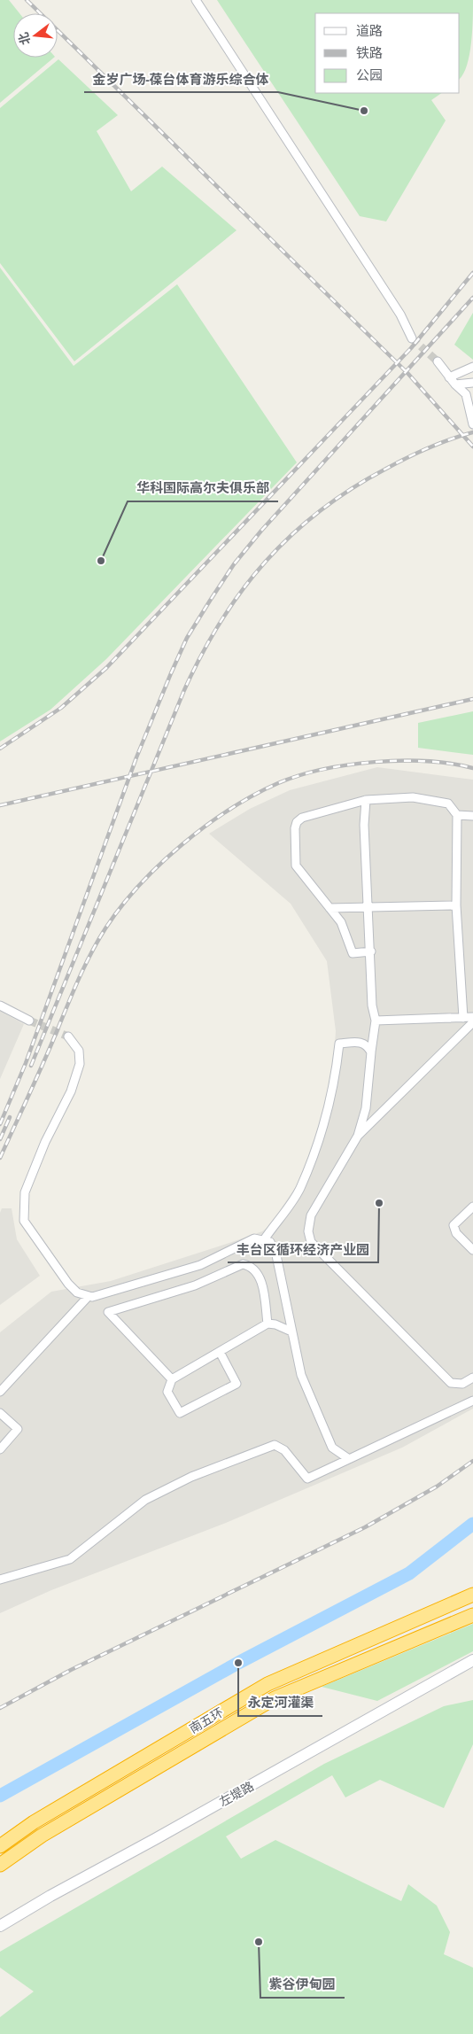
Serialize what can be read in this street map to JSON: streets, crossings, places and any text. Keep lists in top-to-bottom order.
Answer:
{
  "streets": {
    "highway": ["南五环"],
    "main road": ["左堤路"]
  },
  "places": [
    "金岁广场-葆台体育游乐综合体",
    "华科国际高尔夫俱乐部",
    "丰台区循环经济产业园",
    "永定河灌渠",
    "紫谷伊甸园"
  ],
  "legend": ["道路", "铁路", "公园"],
  "north": "left"
}
